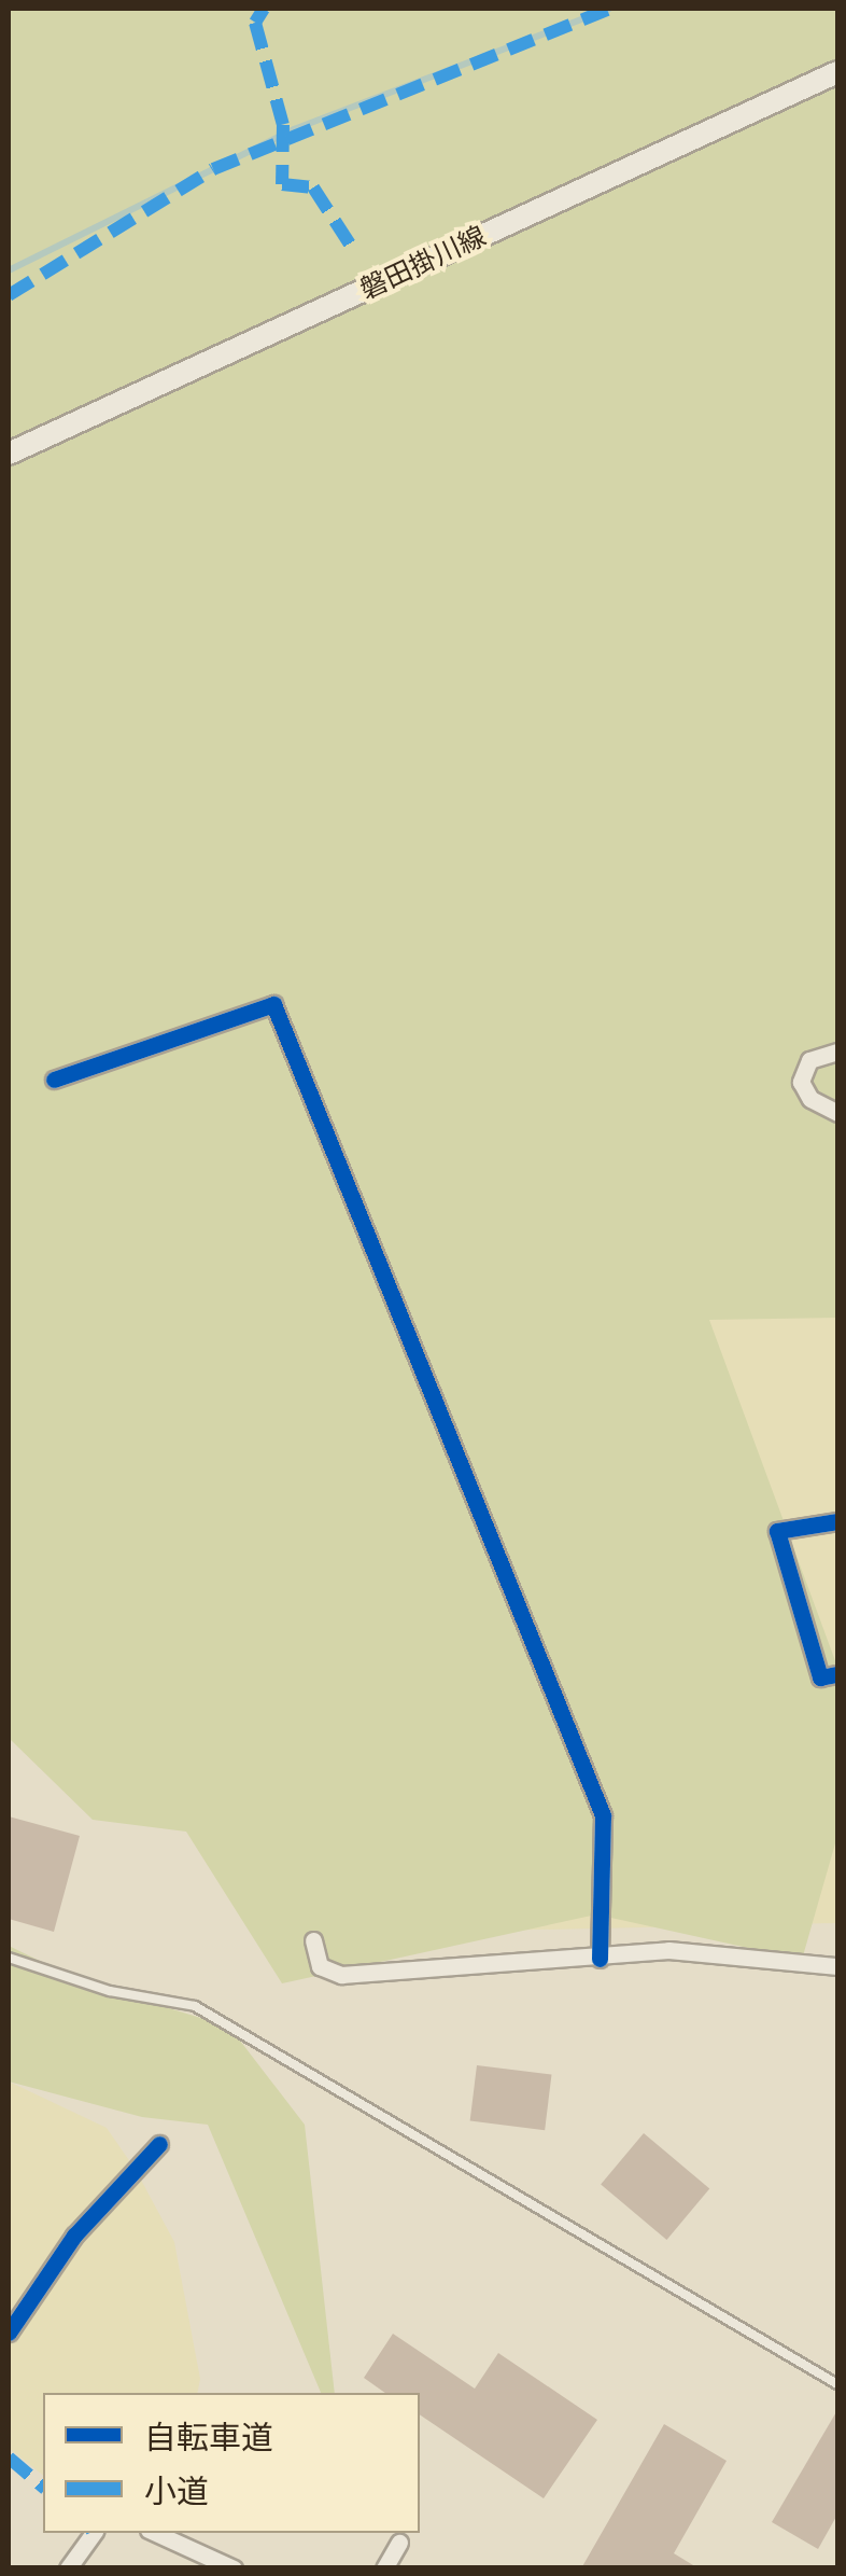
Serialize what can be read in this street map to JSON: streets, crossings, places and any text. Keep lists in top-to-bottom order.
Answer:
{
  "streets": {
    "main road": ["磐田掛川線"]
  },
  "legend": ["自転車道", "小道"]
}
